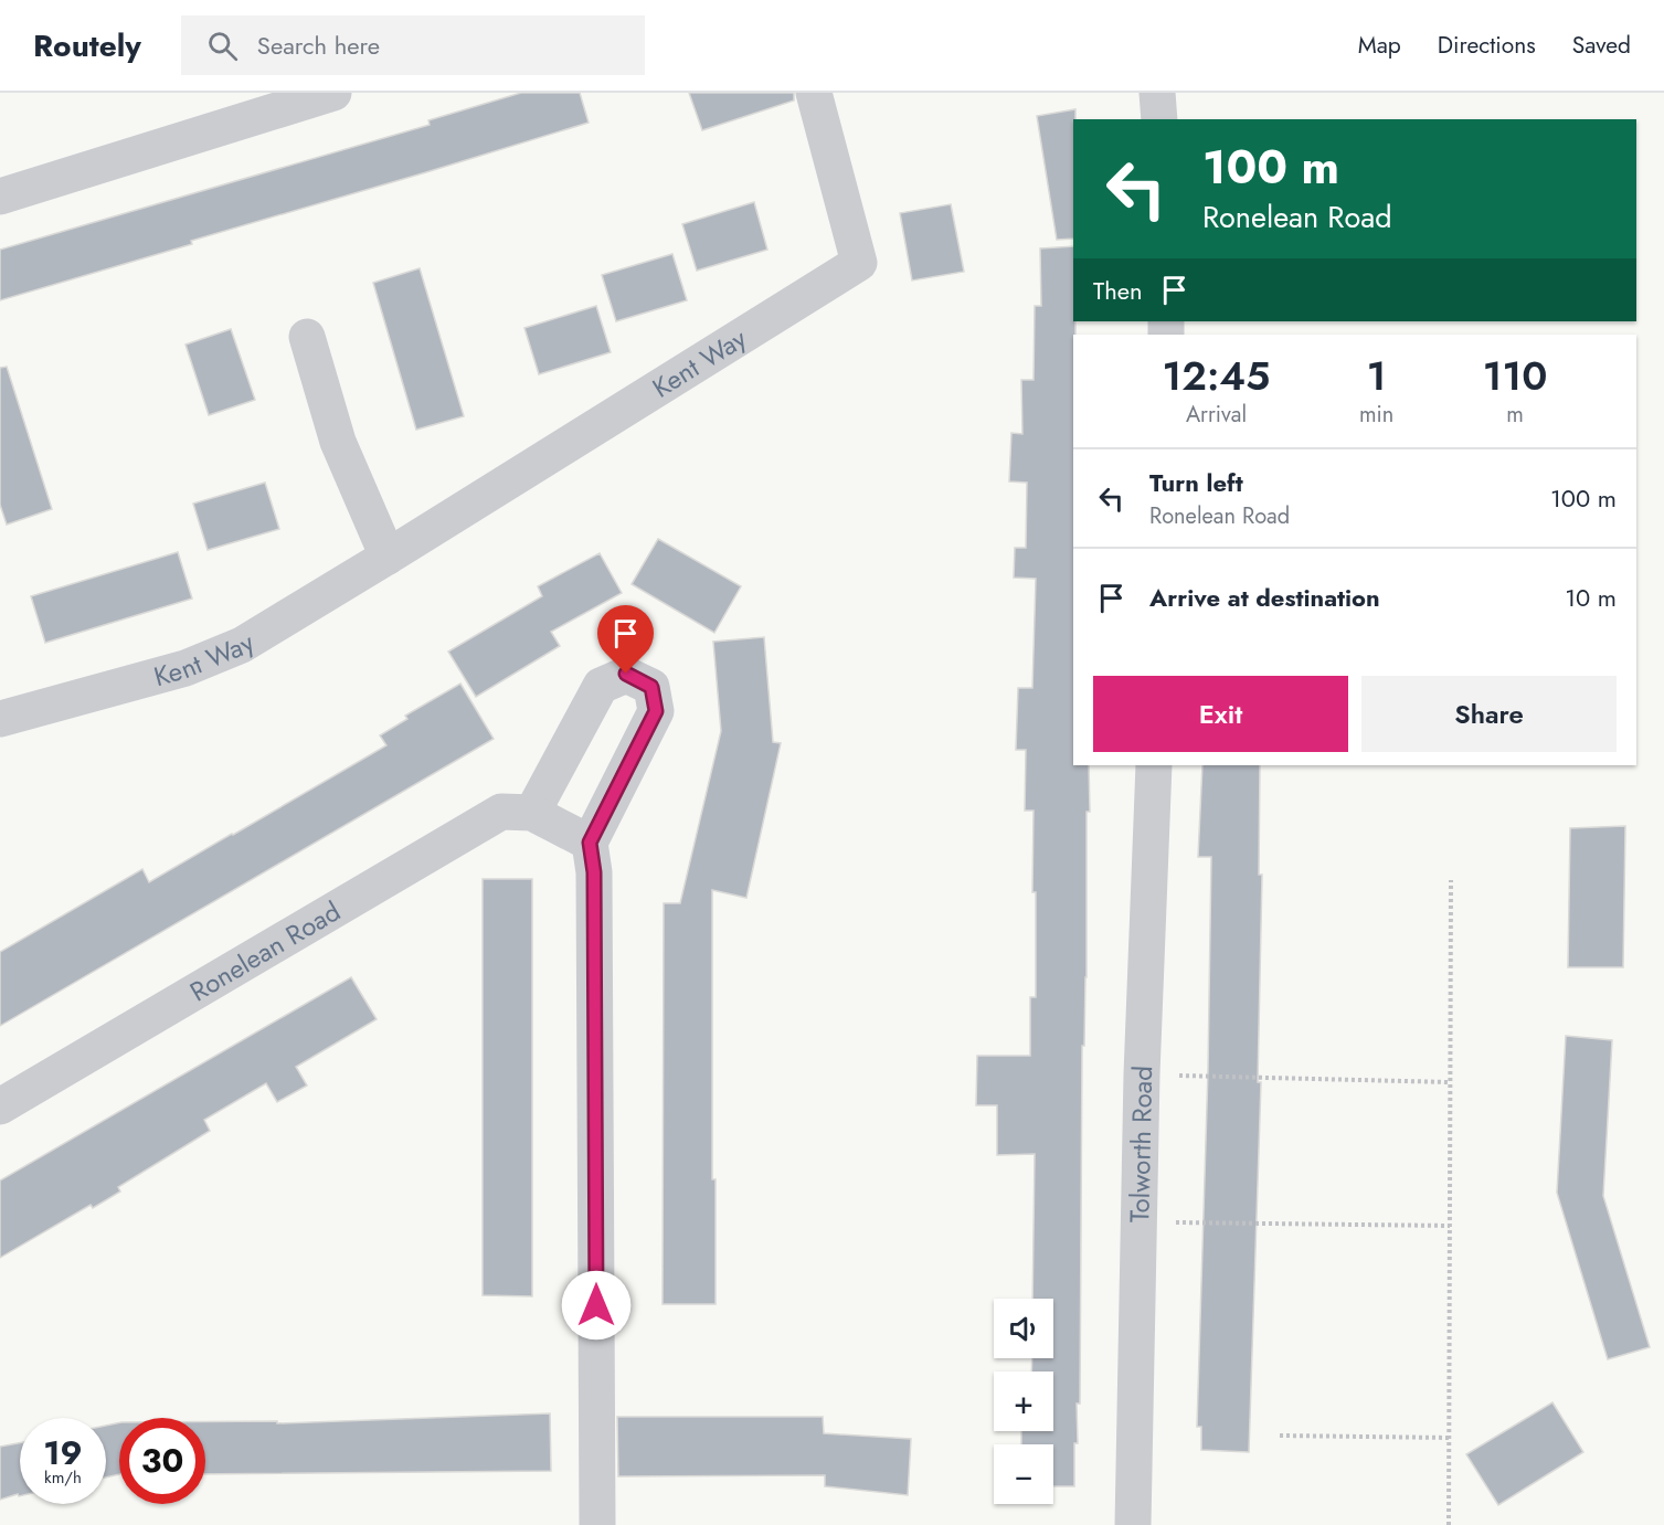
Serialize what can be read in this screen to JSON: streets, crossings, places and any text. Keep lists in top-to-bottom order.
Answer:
{
  "streets": {
    "street": ["Kent Way", "Ronelean Road", "Tolworth Road"]
  },
  "page": {
    "header": "Routely",
    "search": "Search here",
    "nav": ["Map", "Directions", "Saved"],
    "turn": ["100 m", "Ronelean Road"],
    "then": "Then",
    "eta": [
      "12:45",
      "Arrival",
      "1",
      "min",
      "110",
      "m"
    ],
    "list": [
      {
        "name": "Turn left",
        "note": "Ronelean Road",
        "value": "100 m"
      },
      {
        "name": "Arrive at destination",
        "value": "10 m"
      }
    ],
    "buttons": ["Exit", "Share"],
    "map_buttons": ["+", "−"],
    "speed": "19 km/h",
    "limit": "30"
  }
}
